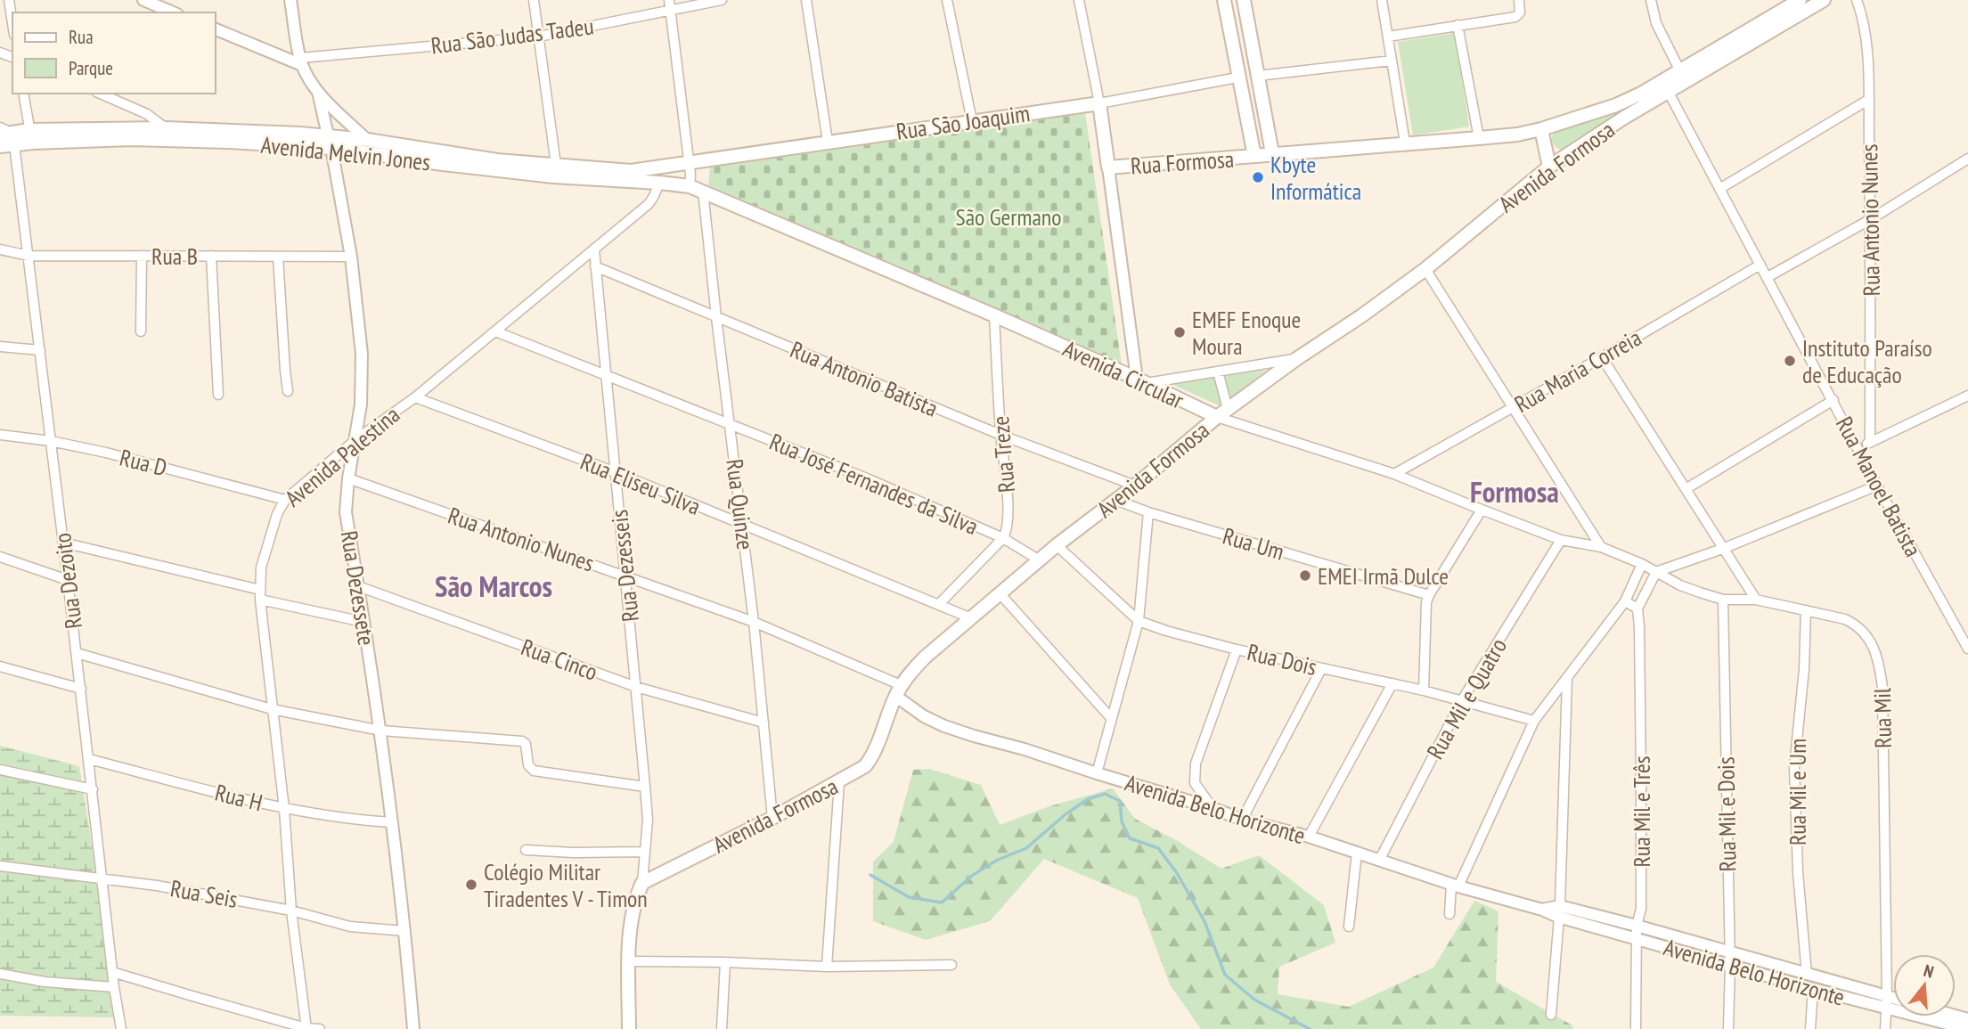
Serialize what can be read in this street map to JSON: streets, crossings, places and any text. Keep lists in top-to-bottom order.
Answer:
{
  "streets": {
    "main road": [
      "Rua São Joaquim",
      "Avenida Melvin Jones",
      "Rua Formosa",
      "Avenida Formosa",
      "Avenida Circular"
    ],
    "street": [
      "Rua São Judas Tadeu",
      "Rua Antonio Nunes",
      "Rua B",
      "Rua Maria Correia",
      "Rua Antonio Batista",
      "Rua Treze",
      "Avenida Palestina",
      "Rua D",
      "Rua Eliseu Silva",
      "Rua José Fernandes da Silva",
      "Rua Manoel Batista",
      "Rua Quinze",
      "Rua Um",
      "Rua Dezesseis",
      "Rua Dezoito",
      "Rua Dezessete",
      "Rua Cinco",
      "Rua Dois",
      "Rua Mil e Quatro",
      "Rua Mil",
      "Rua Mil e Um",
      "Rua H",
      "Avenida Belo Horizonte",
      "Rua Mil e Três",
      "Rua Mil e Dois",
      "Rua Seis"
    ]
  },
  "crossings": [
    ["Rua São Judas Tadeu", "Rua Dezessete"],
    ["Rua São Joaquim", "Avenida Melvin Jones"],
    ["Avenida Melvin Jones", "Avenida Circular"],
    ["Avenida Melvin Jones", "Avenida Palestina"],
    ["Avenida Melvin Jones", "Rua Dezoito"],
    ["Avenida Melvin Jones", "Rua Dezessete"],
    ["Rua Formosa", "Avenida Formosa"],
    ["Avenida Formosa", "Rua Antonio Nunes"],
    ["Avenida Formosa", "Avenida Circular"],
    ["Avenida Formosa", "Rua Antonio Batista"],
    ["Avenida Formosa", "Rua Eliseu Silva"],
    ["Avenida Formosa", "Rua José Fernandes da Silva"],
    ["Avenida Formosa", "Rua Manoel Batista"],
    ["Avenida Formosa", "Rua Quinze"],
    ["Avenida Formosa", "Rua Um"],
    ["Avenida Formosa", "Rua Dezesseis"],
    ["Avenida Formosa", "Rua Dois"],
    ["Avenida Formosa", "Avenida Belo Horizonte"],
    ["Rua Antonio Nunes", "Rua Quinze"],
    ["Rua Antonio Nunes", "Rua Dezesseis"],
    ["Rua Antonio Nunes", "Rua Dezessete"],
    ["Rua Antonio Nunes", "Avenida Belo Horizonte"],
    ["Rua B", "Rua Dezoito"],
    ["Rua B", "Rua Dezessete"],
    ["Rua Maria Correia", "Avenida Circular"],
    ["Rua Maria Correia", "Rua Manoel Batista"],
    ["Avenida Circular", "Rua Treze"],
    ["Avenida Circular", "Rua Quinze"],
    ["Avenida Circular", "Rua Mil e Quatro"],
    ["Avenida Circular", "Rua Mil"],
    ["Rua Antonio Batista", "Rua Treze"],
    ["Rua Antonio Batista", "Rua Quinze"],
    ["Rua Antonio Batista", "Rua Dezesseis"],
    ["Rua Treze", "Rua José Fernandes da Silva"],
    ["Avenida Palestina", "Rua D"],
    ["Avenida Palestina", "Rua Eliseu Silva"],
    ["Avenida Palestina", "Rua José Fernandes da Silva"],
    ["Avenida Palestina", "Rua Dezesseis"],
    ["Avenida Palestina", "Rua Dezessete"],
    ["Avenida Palestina", "Rua H"],
    ["Avenida Palestina", "Rua Seis"],
    ["Rua D", "Rua Dezoito"],
    ["Rua Eliseu Silva", "Rua Quinze"],
    ["Rua Eliseu Silva", "Rua Dezesseis"],
    ["Rua José Fernandes da Silva", "Rua Quinze"],
    ["Rua José Fernandes da Silva", "Rua Dezesseis"],
    ["Rua Quinze", "Rua Cinco"],
    ["Rua Dezesseis", "Rua Cinco"],
    ["Rua Dezoito", "Rua H"],
    ["Rua Dezoito", "Rua Seis"],
    ["Rua Dezessete", "Rua Cinco"],
    ["Rua Dezessete", "Rua H"],
    ["Rua Dezessete", "Rua Seis"],
    ["Rua Dois", "Rua Mil e Quatro"],
    ["Rua Mil e Quatro", "Avenida Belo Horizonte"],
    ["Rua Mil", "Rua Mil e Um"],
    ["Rua Mil", "Avenida Belo Horizonte"],
    ["Rua Mil", "Rua Mil e Dois"],
    ["Rua Mil e Um", "Avenida Belo Horizonte"],
    ["Avenida Belo Horizonte", "Rua Mil e Três"],
    ["Avenida Belo Horizonte", "Rua Mil e Dois"]
  ],
  "districts": ["Formosa", "São Marcos"],
  "parks": ["São Germano"],
  "places": [
    "Kbyte Informática",
    "EMEF Enoque Moura",
    "Instituto Paraíso de Educação",
    "EMEI Irmã Dulce",
    "Colégio Militar Tiradentes V - Timon"
  ],
  "legend": ["Rua", "Parque"],
  "north": "top"
}
